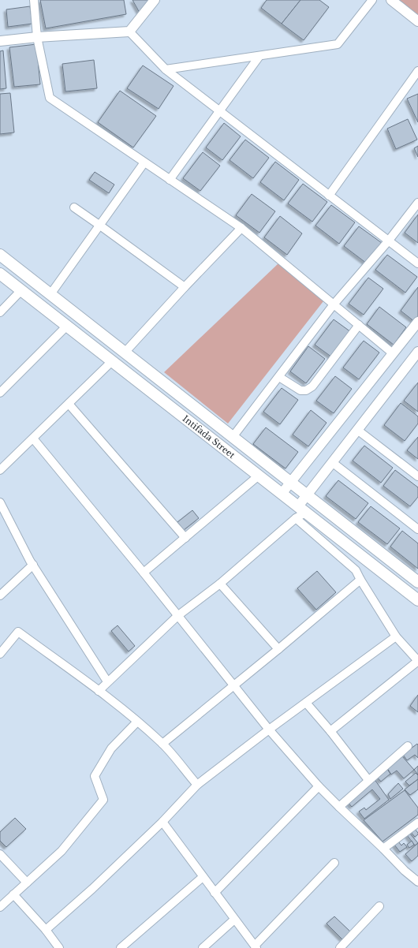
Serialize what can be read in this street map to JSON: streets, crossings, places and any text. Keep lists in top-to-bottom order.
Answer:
{
  "streets": {
    "main road": ["Intifada Street"]
  }
}
